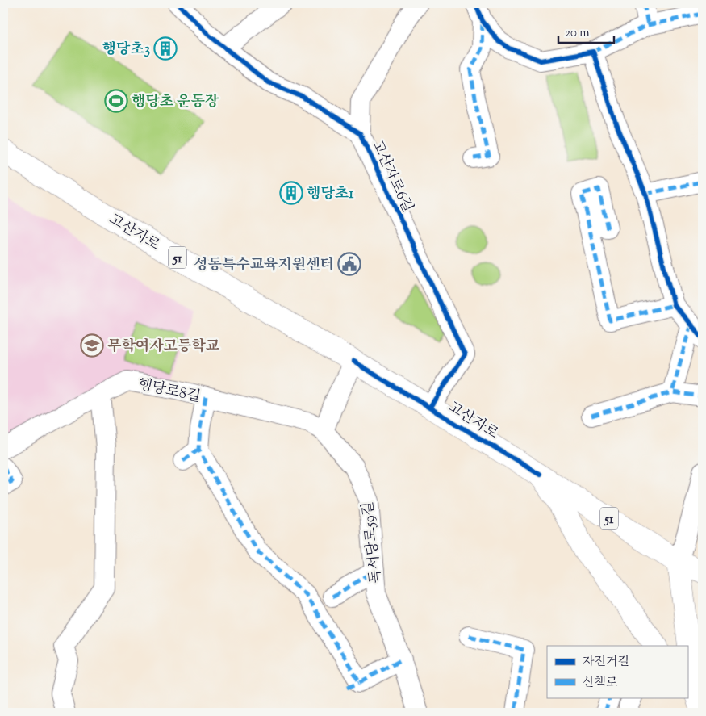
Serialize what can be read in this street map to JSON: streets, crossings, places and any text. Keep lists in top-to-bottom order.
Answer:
{
  "streets": {
    "main road": ["고산자로", "51"],
    "street": ["고산자로6길", "행당로8길", "독서당로59길"]
  },
  "crossings": [
    ["고산자로6길", "고산자로"],
    ["행당로8길", "독서당로59길"]
  ],
  "places": {
    "building": ["행당초3", "행당초1"],
    "sports": ["행당초 운동장"],
    "public building": ["성동특수교육지원센터"],
    "school or university": ["무학여자고등학교"]
  },
  "legend": ["자전거길", "산책로"],
  "scale_bar": "20 m"
}
